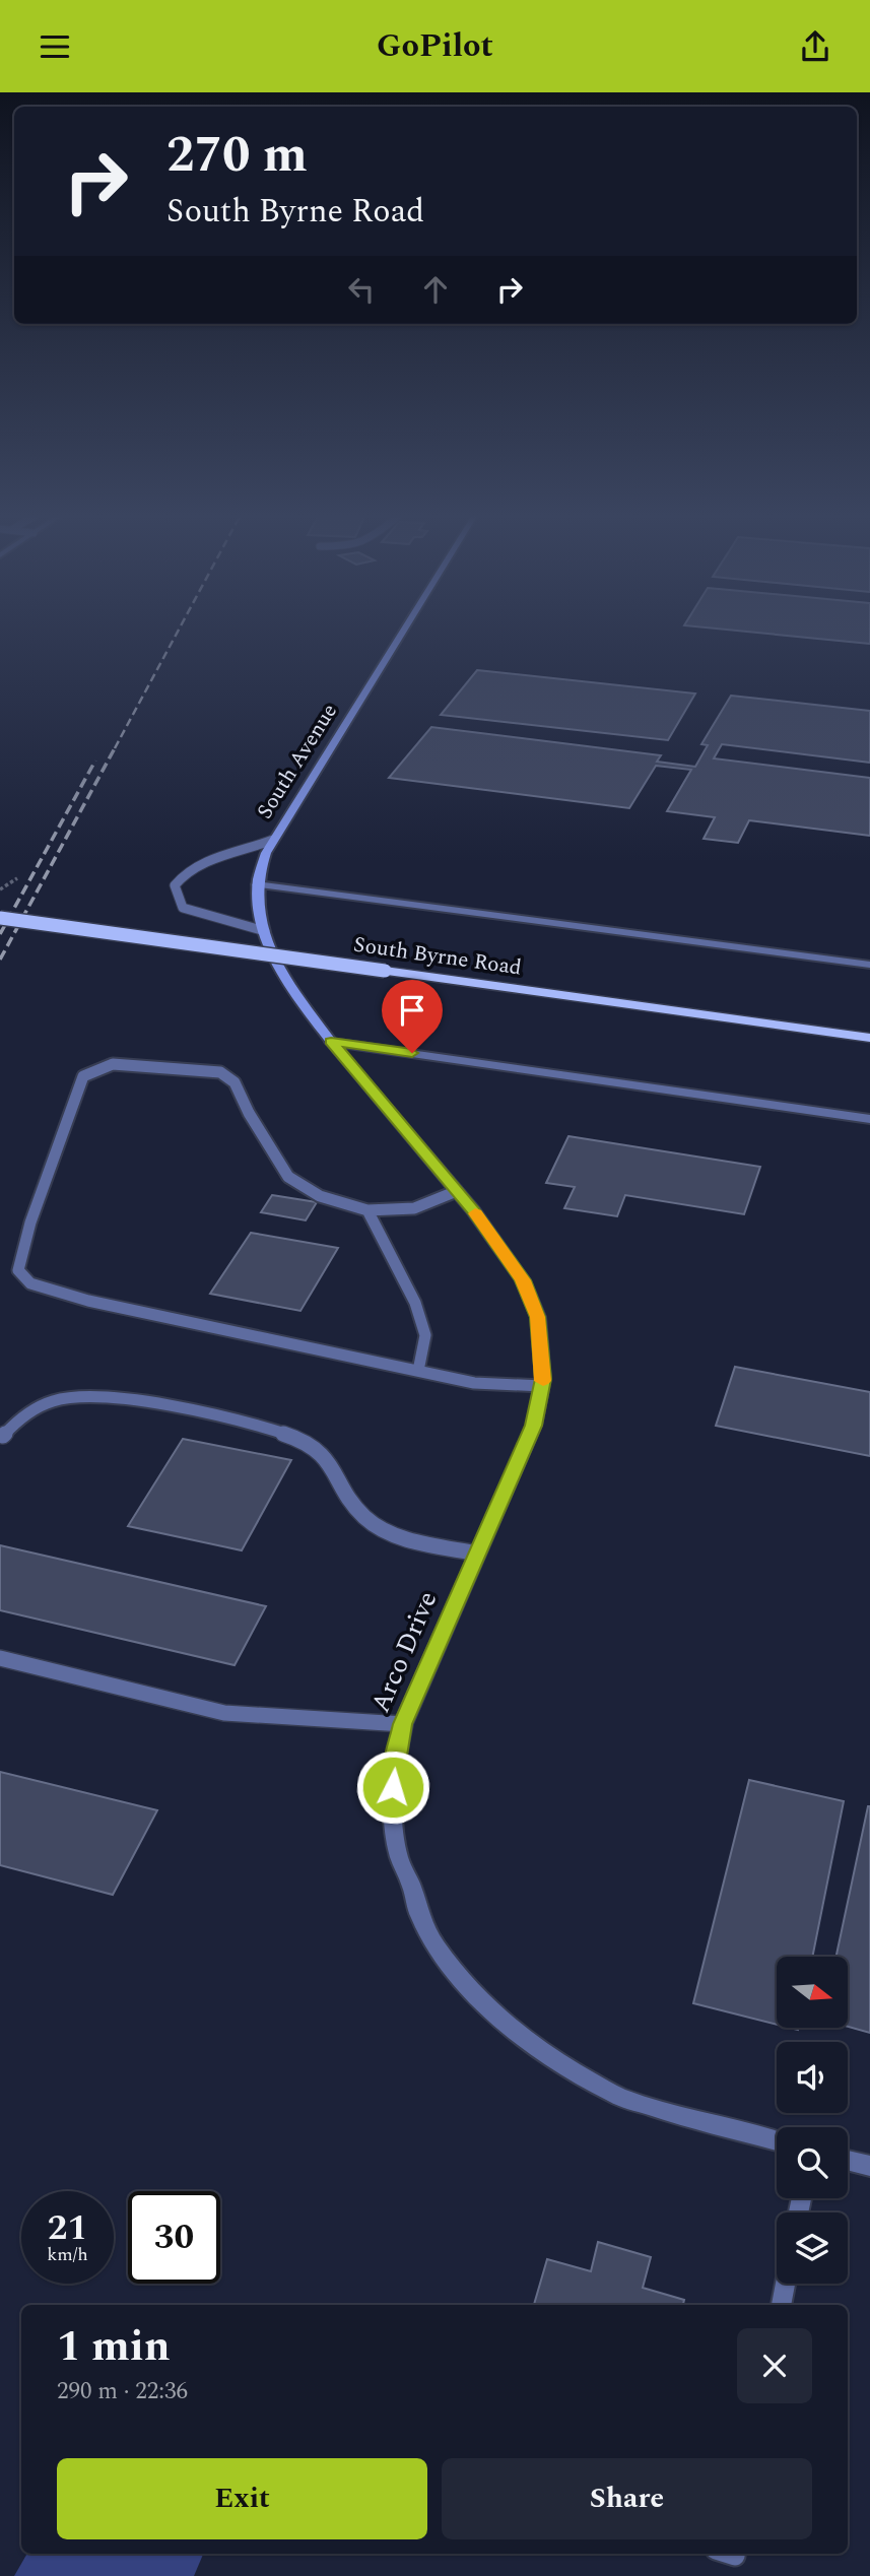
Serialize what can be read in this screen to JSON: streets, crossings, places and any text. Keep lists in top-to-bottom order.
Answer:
{
  "streets": {
    "main road": ["South Byrne Road"],
    "street": ["South Avenue", "Arco Drive"]
  },
  "crossings": [
    ["South Avenue", "South Byrne Road"],
    ["South Avenue", "Arco Drive"]
  ],
  "north": "right",
  "page": {
    "header": "GoPilot",
    "turn": ["270 m", "South Byrne Road"],
    "speed": "21 km/h",
    "limit": "30",
    "heading": ["1 min", "290 m · 22:36"],
    "buttons": ["Exit", "Share"]
  }
}
